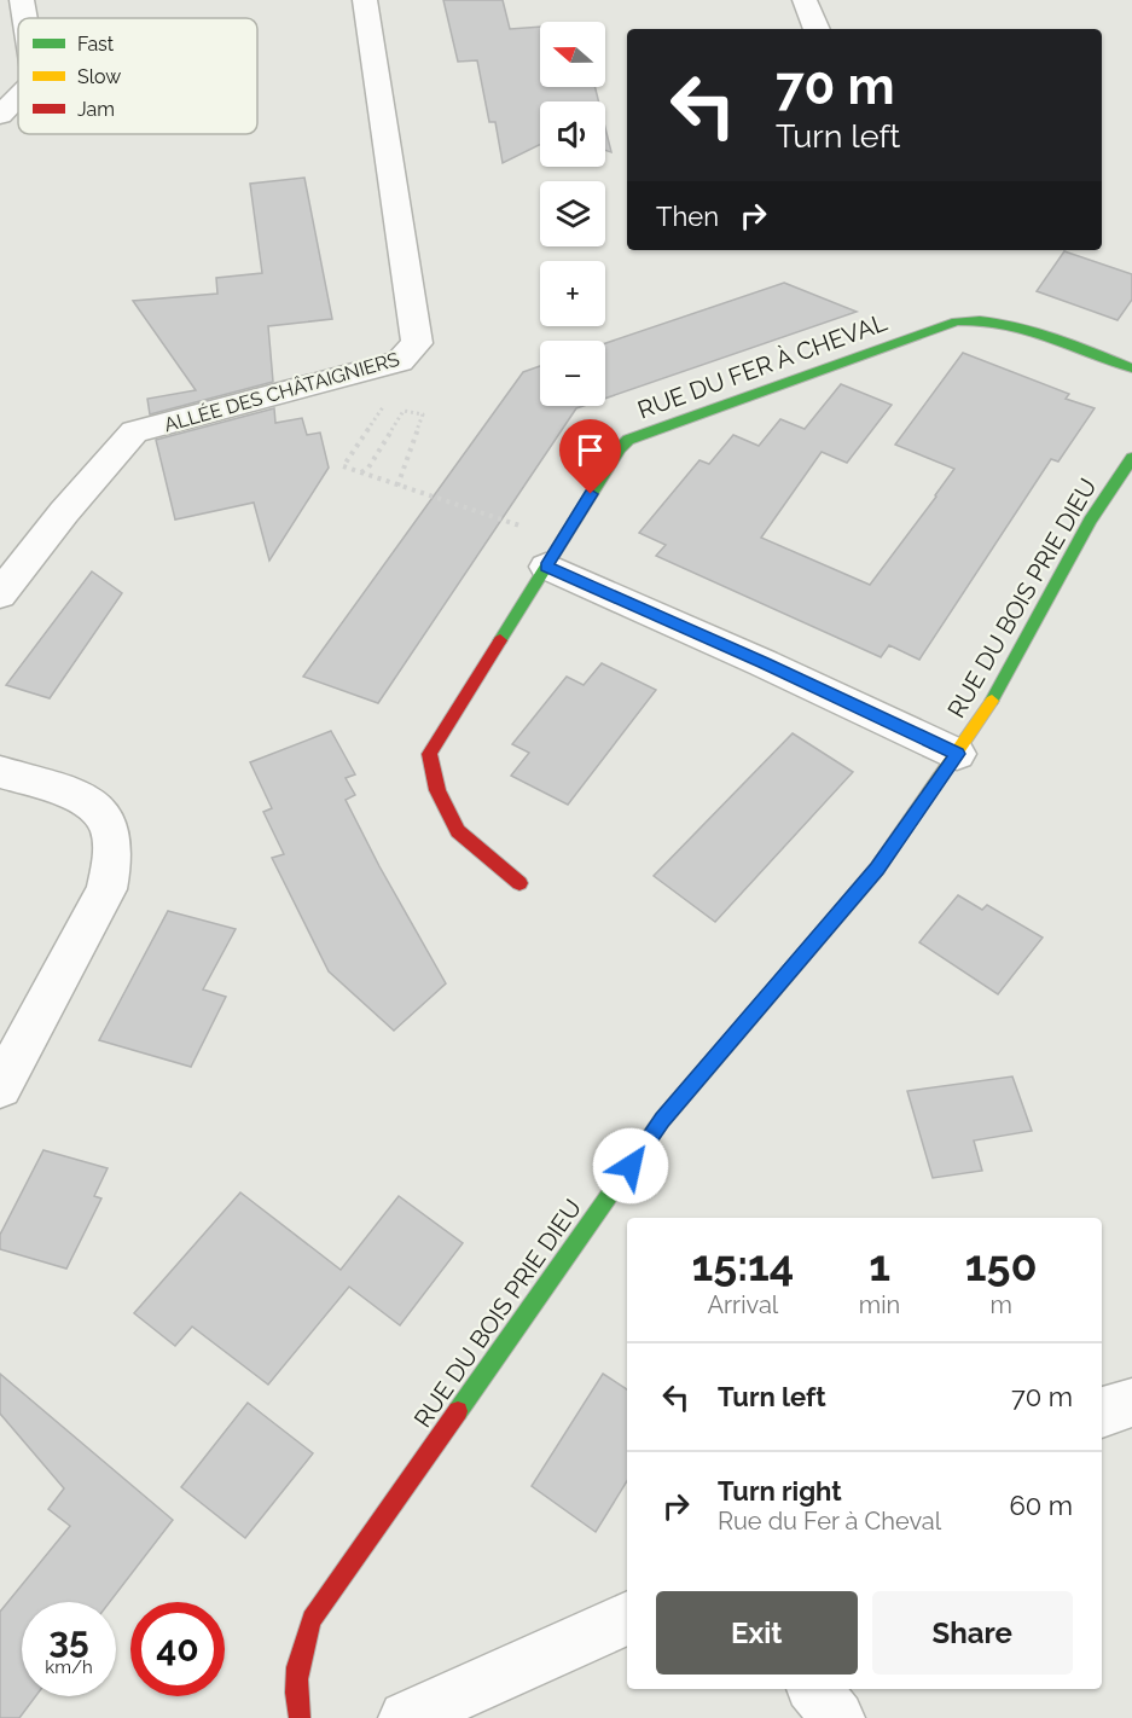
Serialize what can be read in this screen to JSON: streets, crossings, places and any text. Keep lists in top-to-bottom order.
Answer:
{
  "streets": {
    "street": ["RUE DU FER À CHEVAL", "ALLÉE DES CHÂTAIGNIERS", "RUE DU BOIS PRIE DIEU"]
  },
  "legend": ["Fast", "Slow", "Jam"],
  "north": "left",
  "page": {
    "map_buttons": ["+", "−"],
    "turn": ["70 m", "Turn left"],
    "then": "Then",
    "eta": [
      "15:14",
      "Arrival",
      "1",
      "min",
      "150",
      "m"
    ],
    "list": [
      {
        "name": "Turn left",
        "value": "70 m"
      },
      {
        "name": "Turn right",
        "note": "Rue du Fer à Cheval",
        "value": "60 m"
      }
    ],
    "buttons": ["Exit", "Share"],
    "speed": "35 km/h",
    "limit": "40"
  }
}
